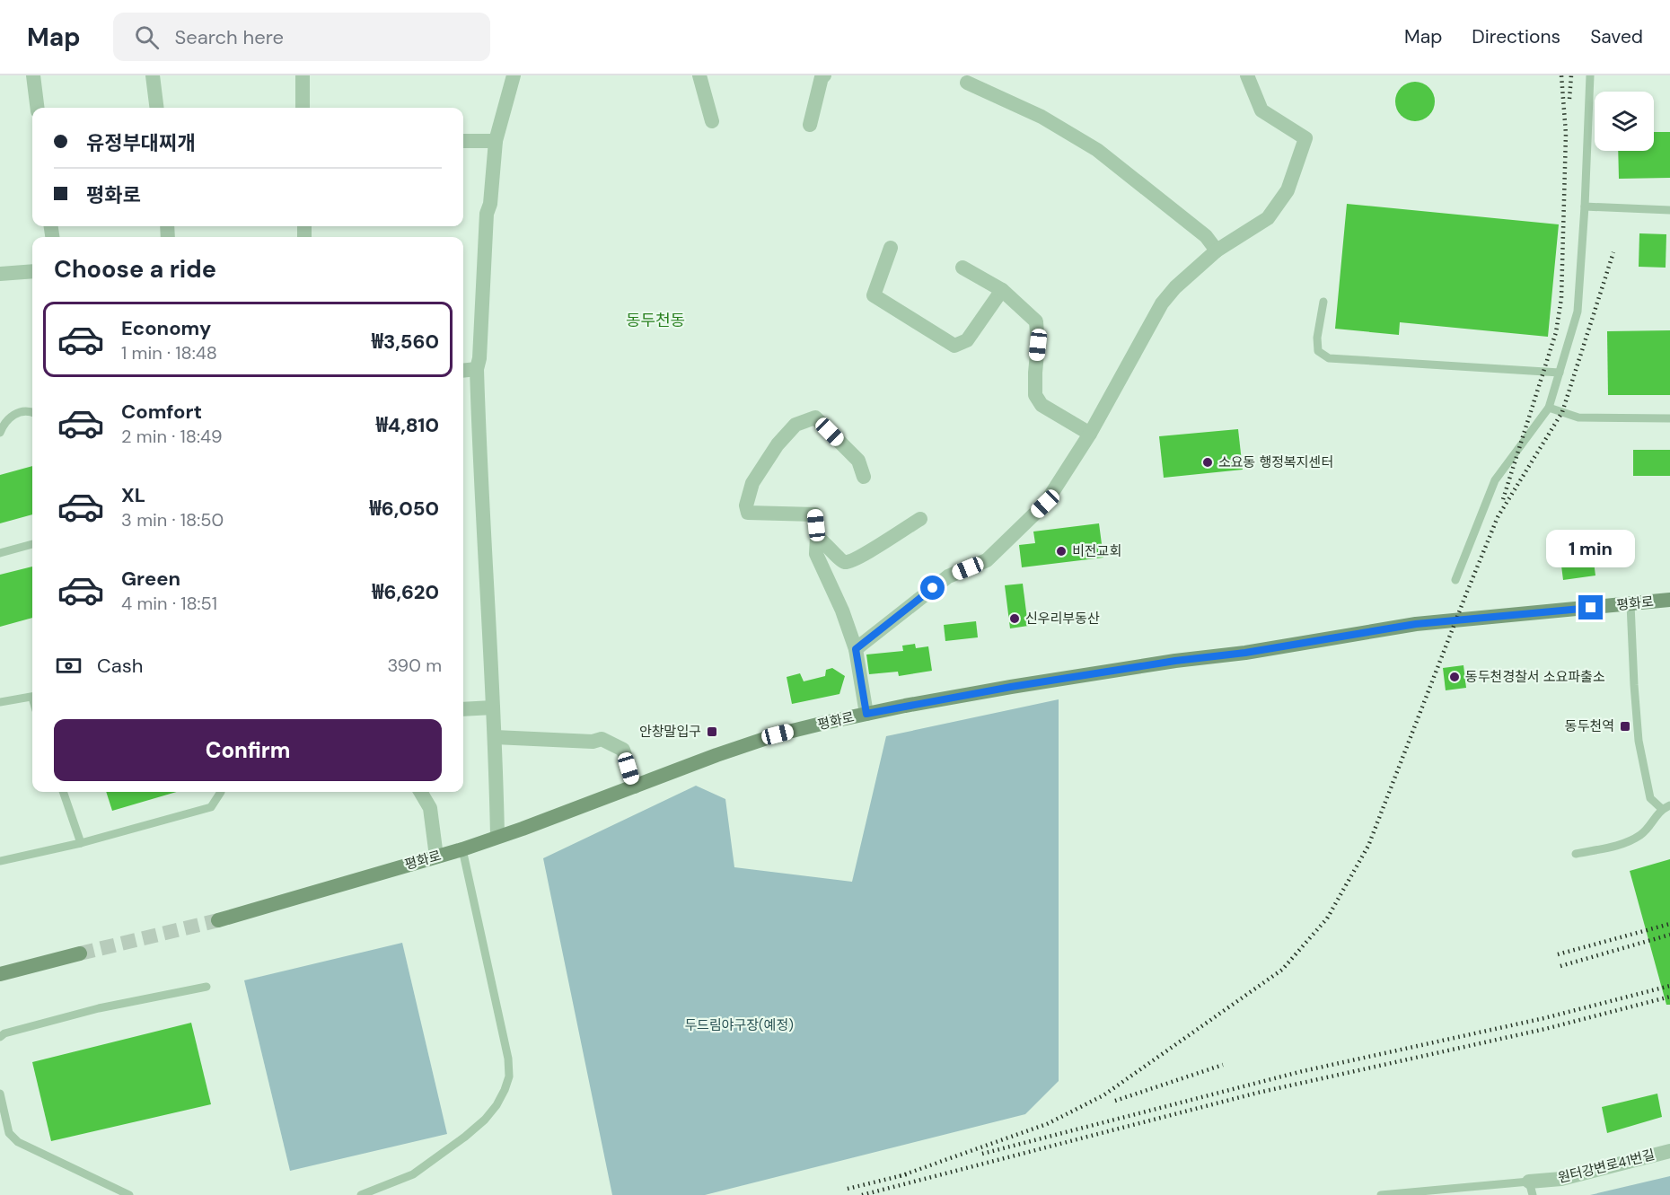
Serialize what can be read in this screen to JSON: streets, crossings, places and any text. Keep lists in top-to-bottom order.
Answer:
{
  "streets": {
    "main road": ["평화로"],
    "street": ["원터강변로41번길"]
  },
  "districts": ["동두천동"],
  "parks": ["두드림야구장(예정)"],
  "places": {
    "other": [
      "소요동 행정복지센터",
      "비전교회",
      "신우리부동산",
      "동두천경찰서 소요파출소"
    ],
    "transit": ["동두천역", "안창말입구"]
  },
  "page": {
    "header": "Map",
    "search": "Search here",
    "nav": ["Map", "Directions", "Saved"],
    "banner": ["유정부대찌개", "평화로"],
    "heading": "Choose a ride",
    "list": [
      {
        "name": "Economy",
        "note": "1 min · 18:48",
        "value": "₩3,560"
      },
      {
        "name": "Comfort",
        "note": "2 min · 18:49",
        "value": "₩4,810"
      },
      {
        "name": "XL",
        "note": "3 min · 18:50",
        "value": "₩6,050"
      },
      {
        "name": "Green",
        "note": "4 min · 18:51",
        "value": "₩6,620"
      }
    ],
    "bubble": "1 min",
    "pay": ["Cash", "390 m"],
    "buttons": "Confirm"
  }
}
